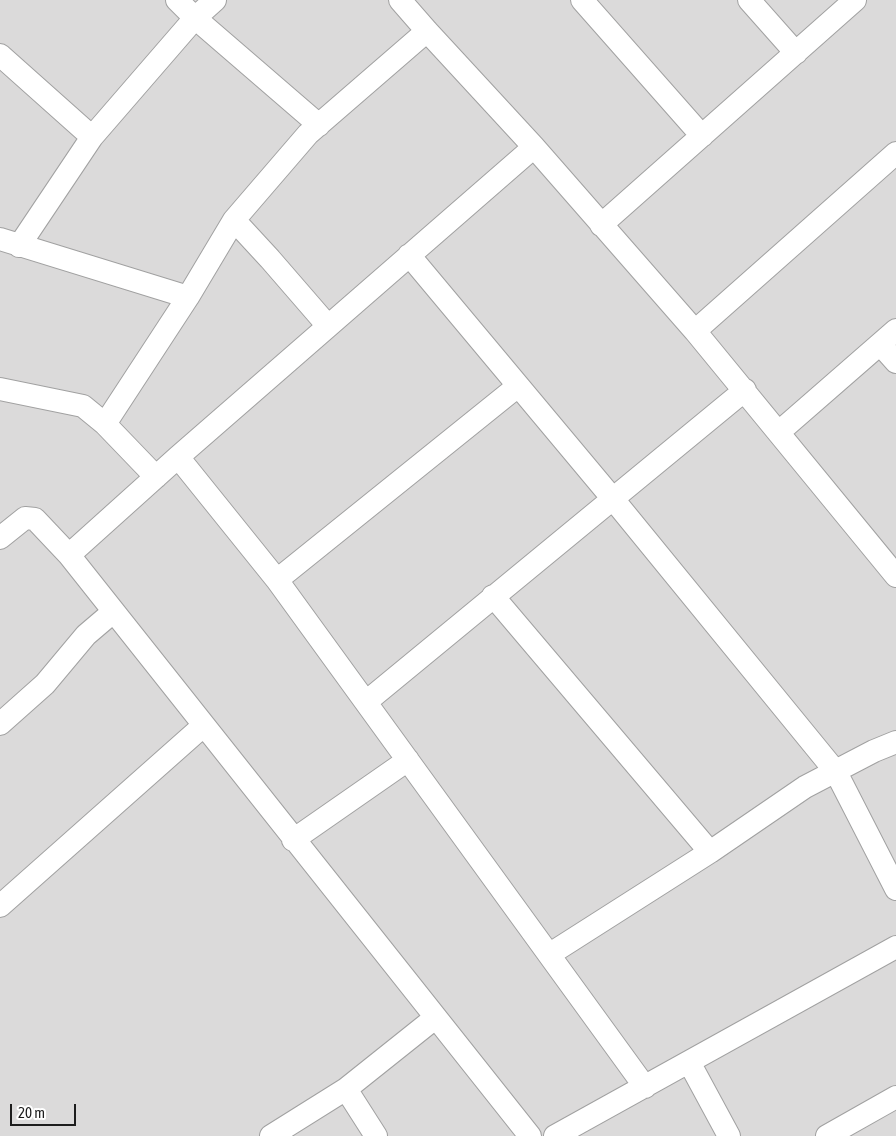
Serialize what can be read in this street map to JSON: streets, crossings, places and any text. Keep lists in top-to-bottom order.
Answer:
{
  "scale_bar": "20 m"
}
